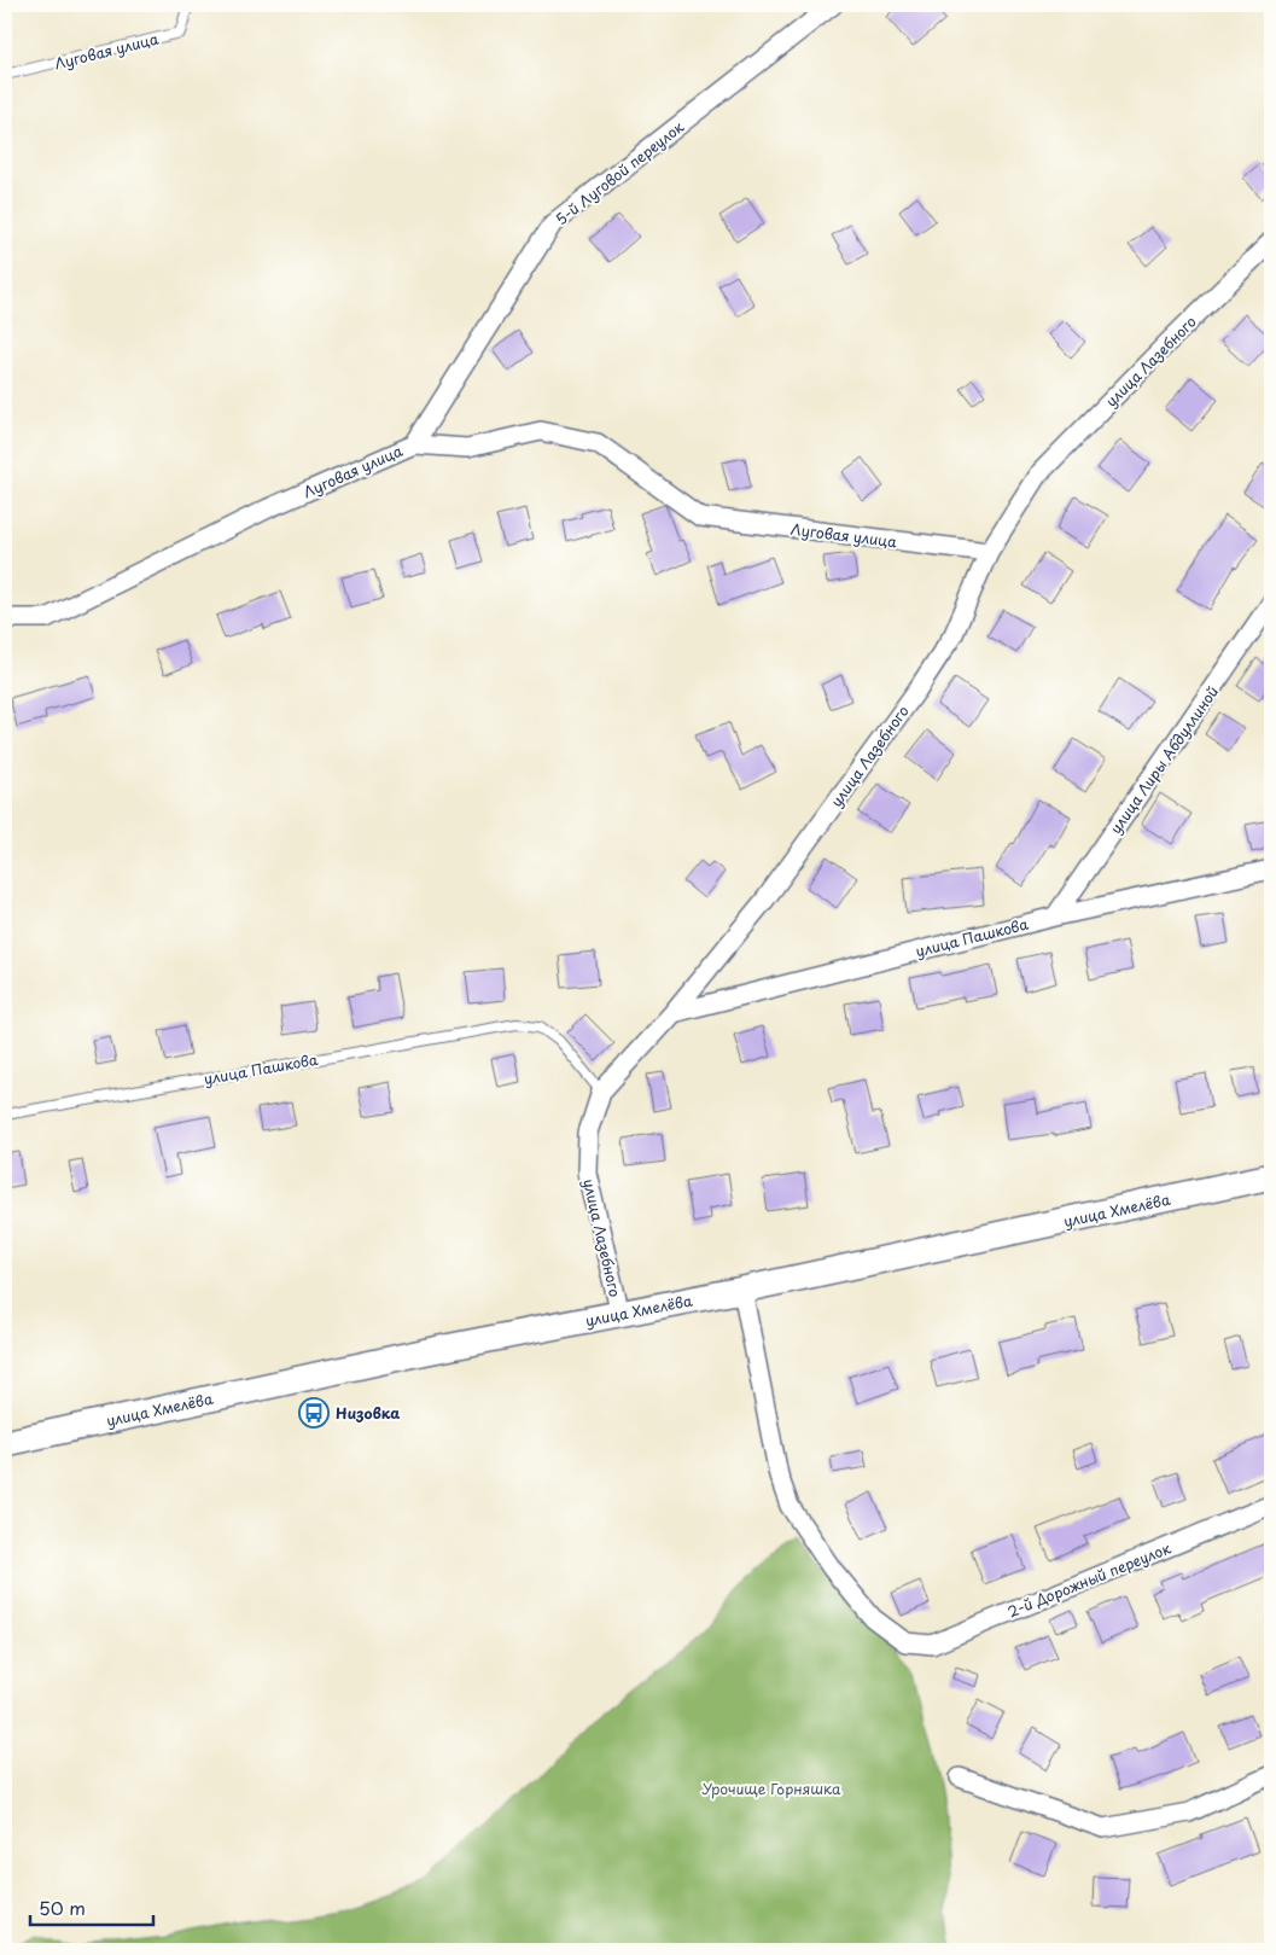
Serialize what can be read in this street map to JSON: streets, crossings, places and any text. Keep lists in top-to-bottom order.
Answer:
{
  "streets": {
    "main road": ["улица Хмелёва"],
    "street": [
      "Луговая улица",
      "5-й Луговой переулок",
      "улица Лазебного",
      "улица Лиры Абдуллиной",
      "улица Пашкова",
      "2-й Дорожный переулок"
    ]
  },
  "crossings": [
    ["Луговая улица", "5-й Луговой переулок"],
    ["Луговая улица", "улица Лазебного"],
    ["улица Лазебного", "улица Пашкова"],
    ["улица Лазебного", "улица Хмелёва"],
    ["улица Лиры Абдуллиной", "улица Пашкова"],
    ["улица Хмелёва", "2-й Дорожный переулок"]
  ],
  "parks": ["Урочище Горняшка"],
  "places": {
    "bus stop": ["Низовка"]
  },
  "scale_bar": "50 m"
}
